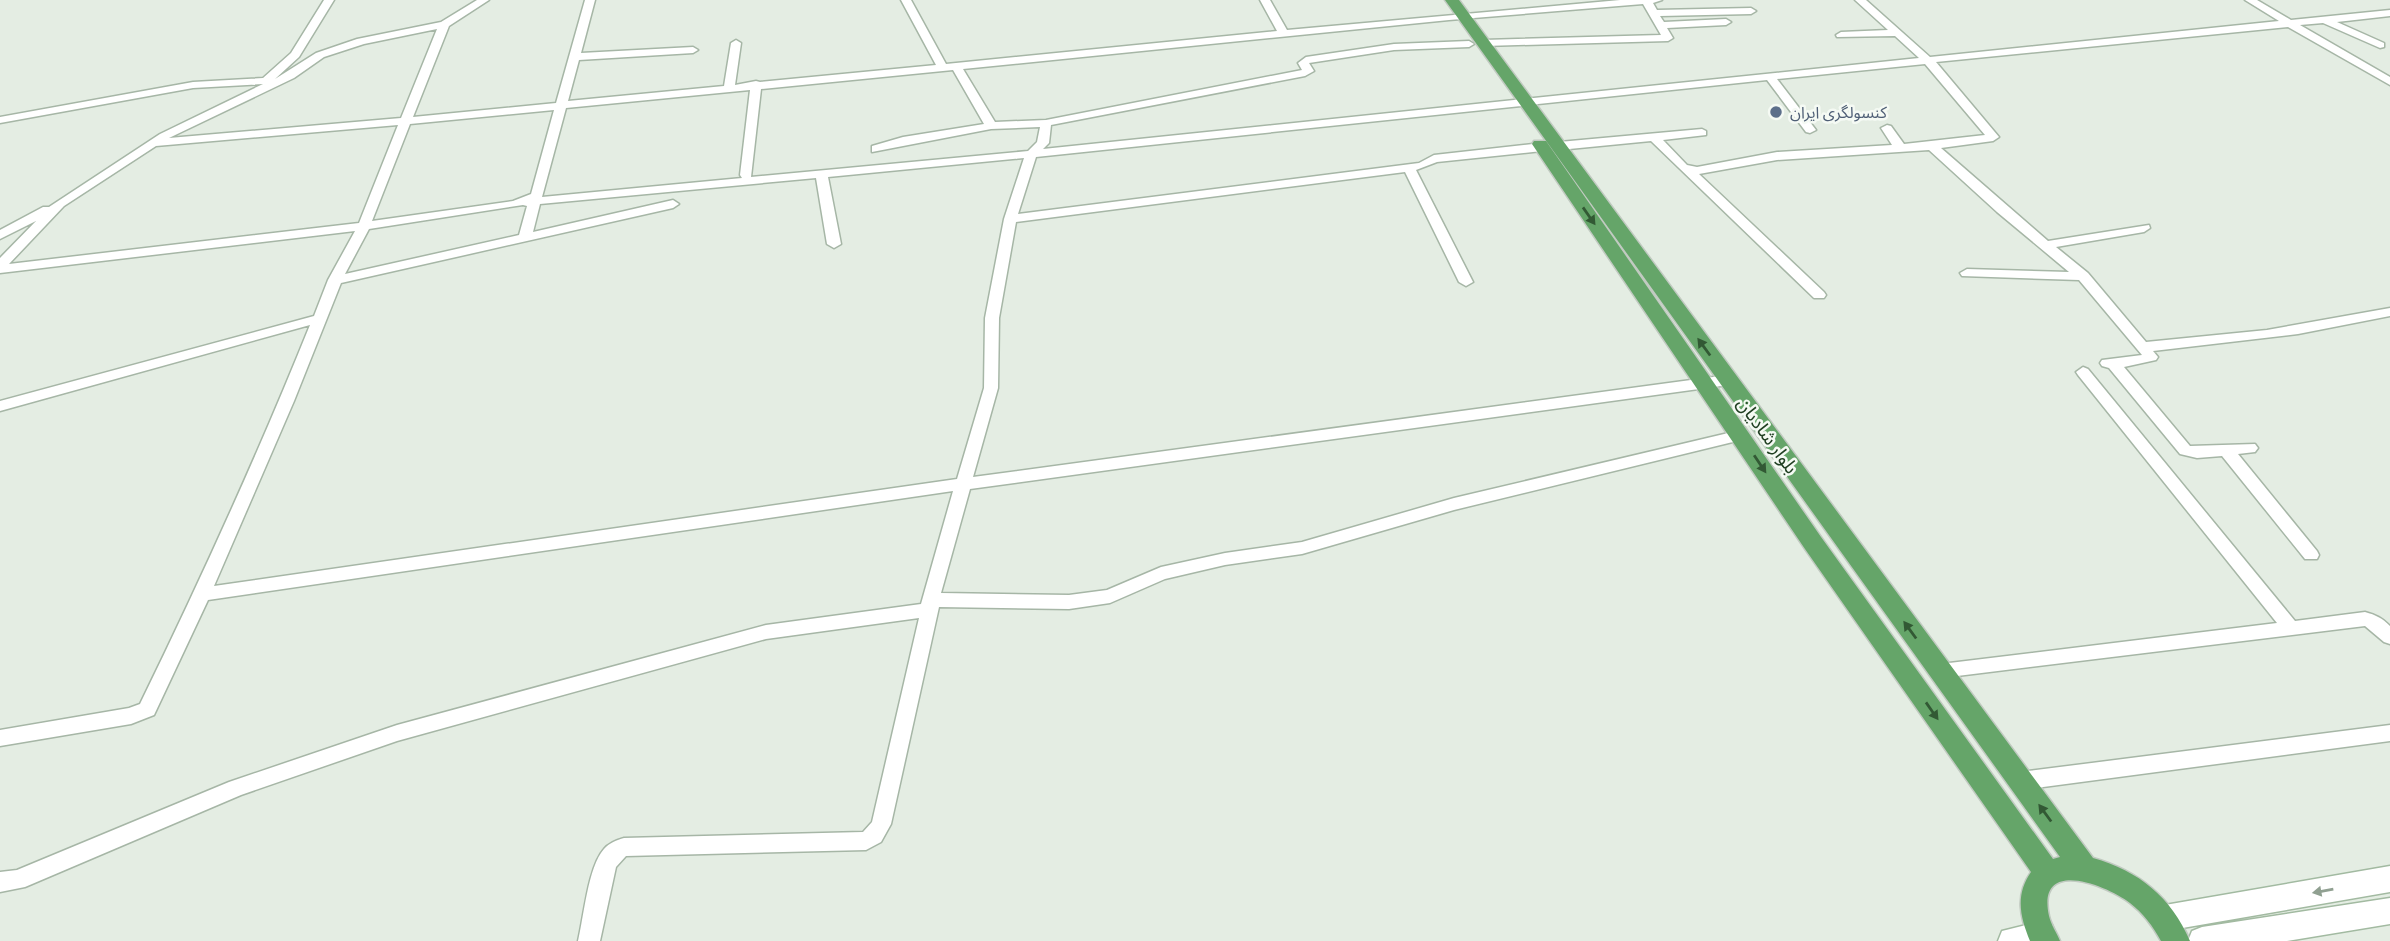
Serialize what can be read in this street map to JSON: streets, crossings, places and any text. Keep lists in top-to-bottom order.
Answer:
{
  "streets": {
    "main road": ["بلوار شادیان"]
  },
  "places": ["کنسولگری ایران"]
}
